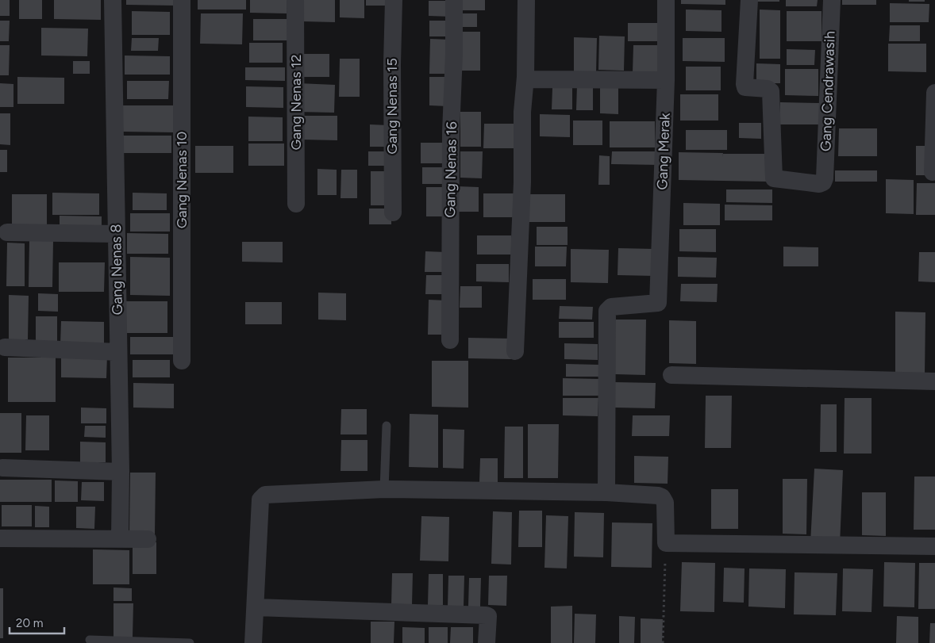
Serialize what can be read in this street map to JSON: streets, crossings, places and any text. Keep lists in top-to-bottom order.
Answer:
{
  "streets": {
    "street": [
      "Gang Cendrawasih",
      "Gang Nenas 12",
      "Gang Nenas 15",
      "Gang Merak",
      "Gang Nenas 16",
      "Gang Nenas 10",
      "Gang Nenas 8"
    ]
  },
  "scale_bar": "20 m"
}
